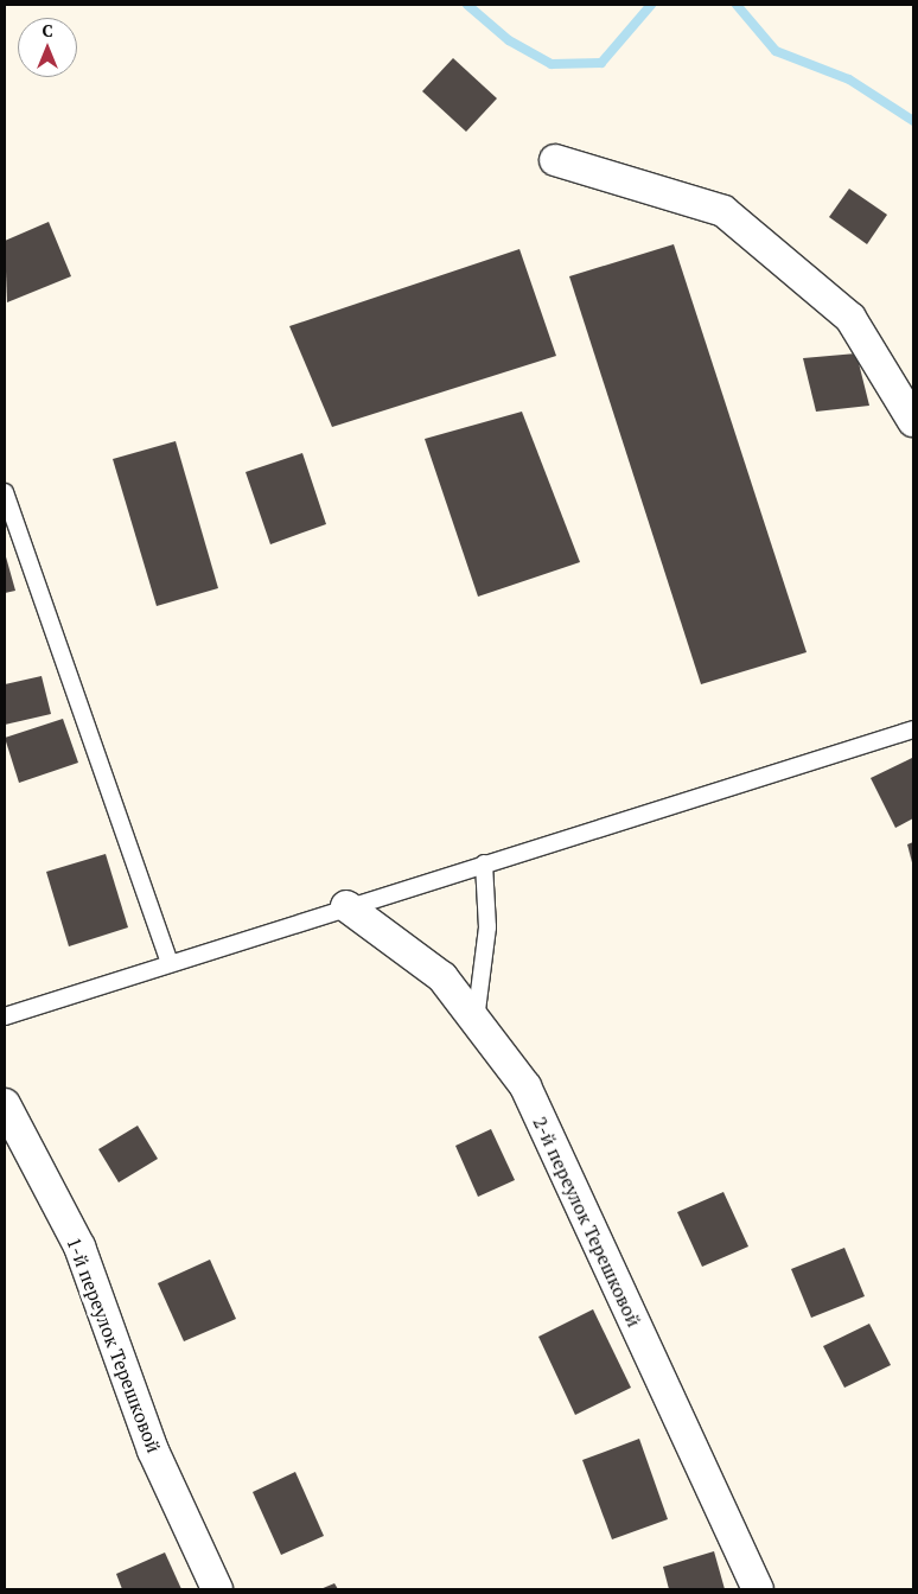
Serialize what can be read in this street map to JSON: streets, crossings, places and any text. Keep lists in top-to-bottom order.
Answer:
{
  "streets": {
    "street": ["2-й переулок Терешковой", "1-й переулок Терешковой"]
  },
  "north": "top"
}
